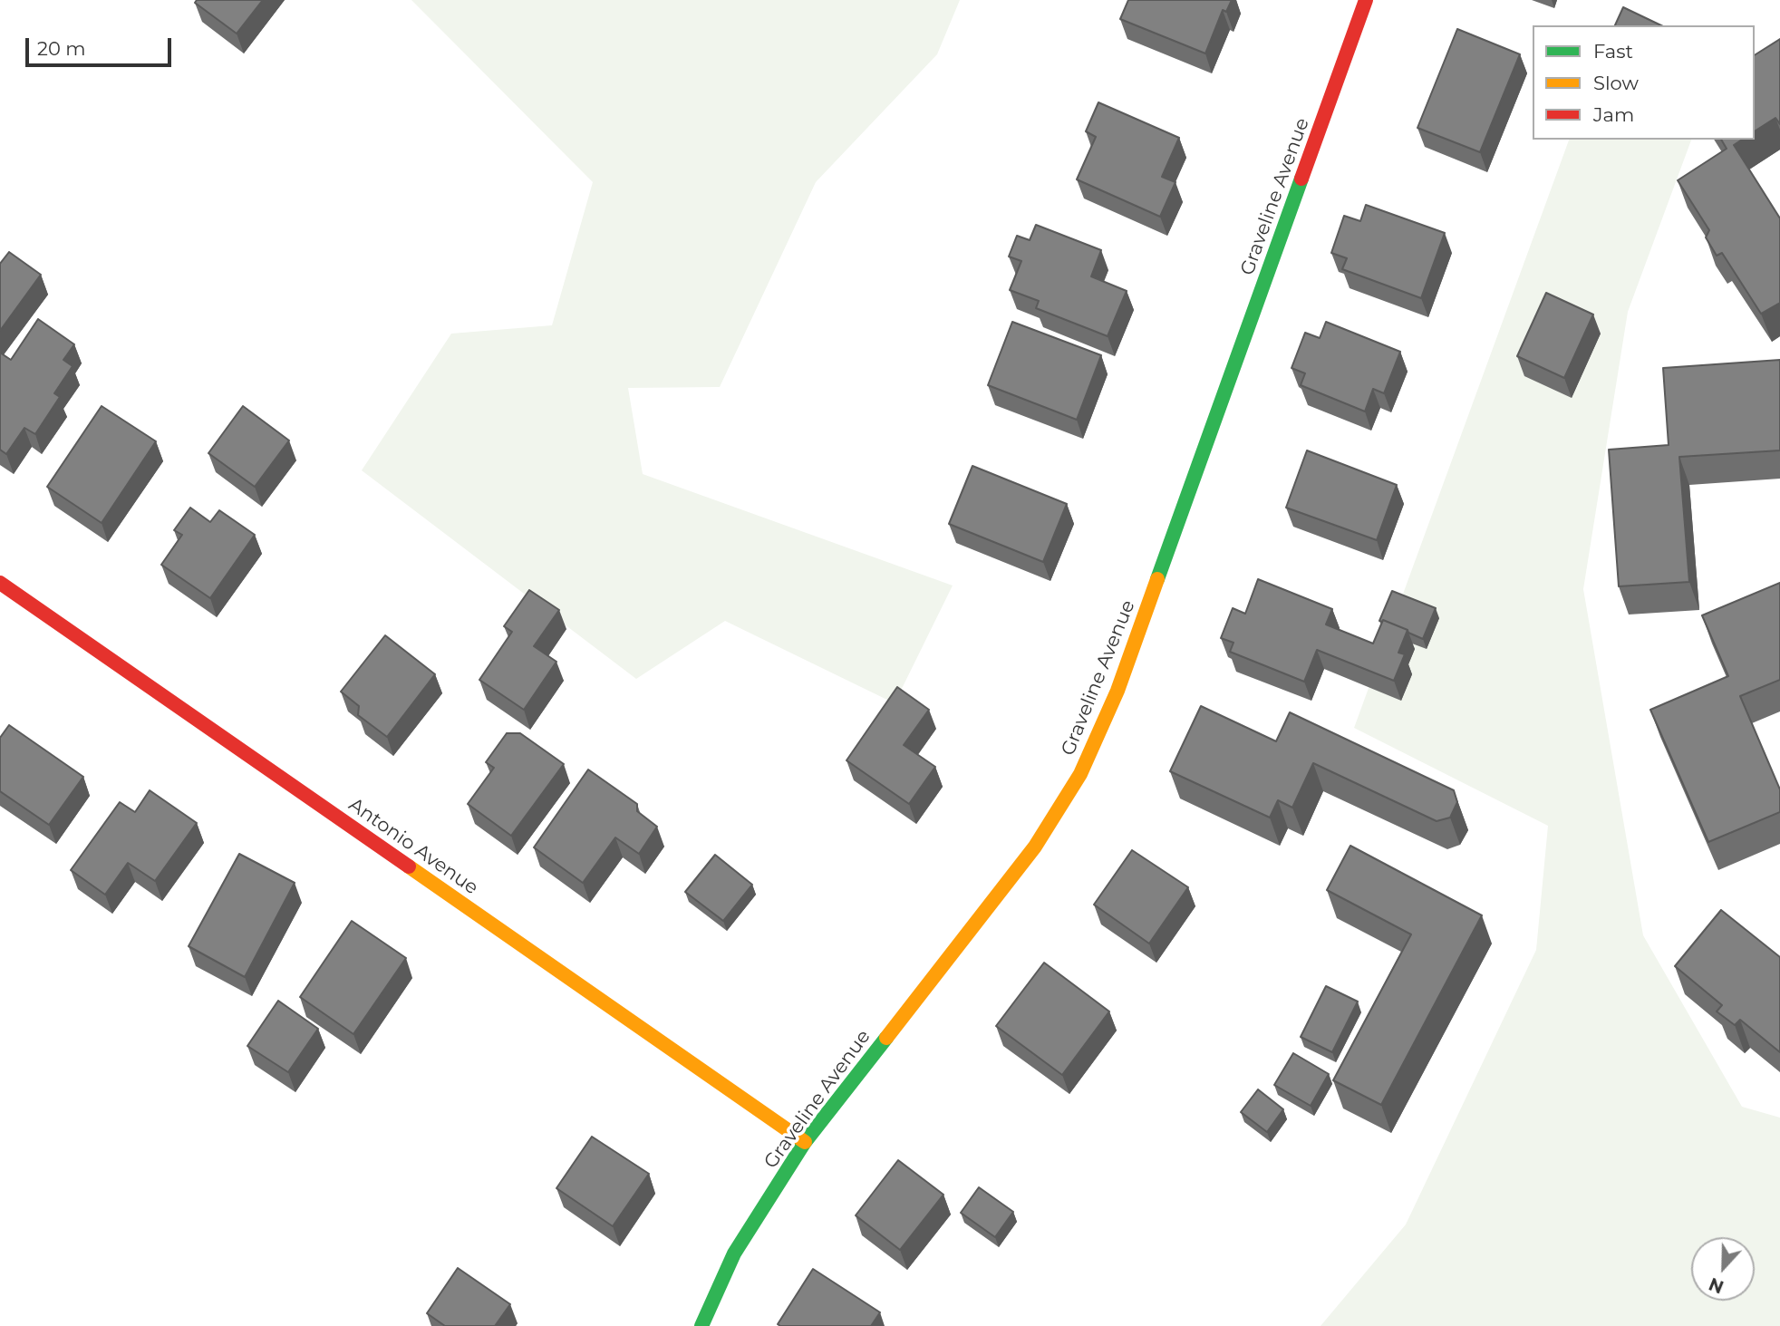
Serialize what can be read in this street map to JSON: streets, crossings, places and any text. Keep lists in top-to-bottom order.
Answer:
{
  "streets": {
    "street": ["Graveline Avenue", "Antonio Avenue"]
  },
  "crossings": [
    ["Graveline Avenue", "Antonio Avenue"]
  ],
  "legend": ["Fast", "Slow", "Jam"],
  "scale_bar": "20 m",
  "north": "bottom"
}
